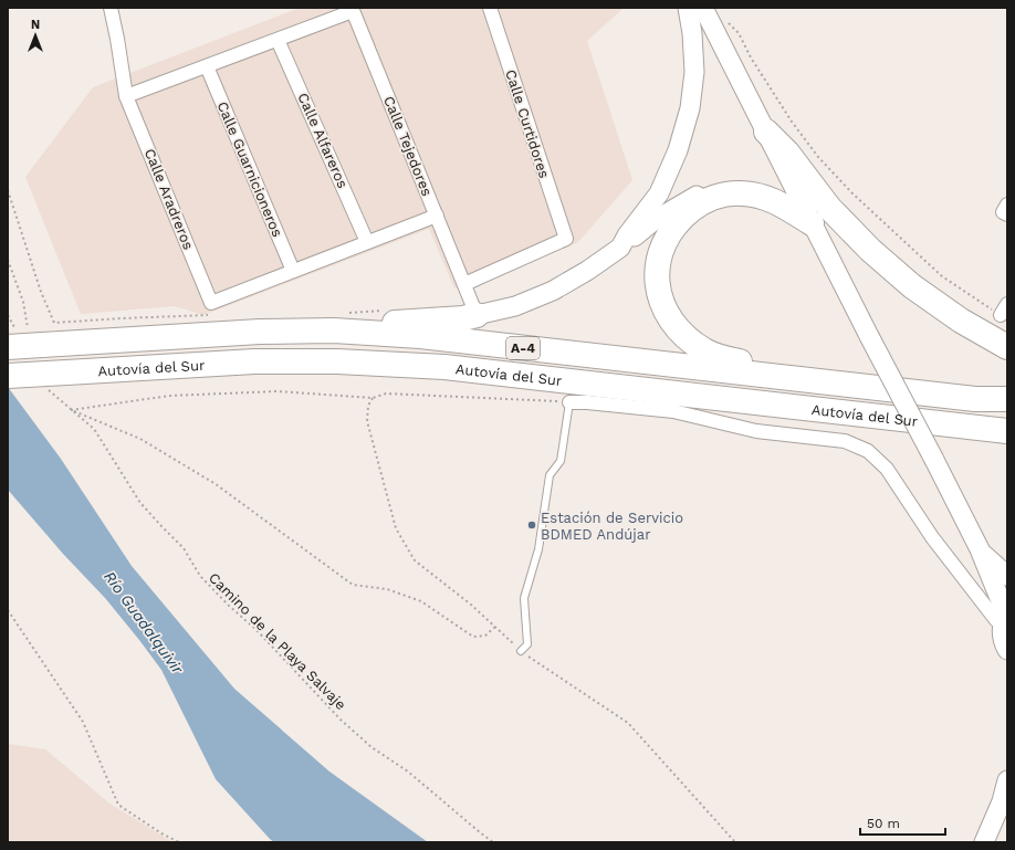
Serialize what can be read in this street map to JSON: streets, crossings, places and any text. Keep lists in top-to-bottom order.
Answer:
{
  "streets": {
    "highway": ["A-4", "Autovía del Sur"],
    "street": [
      "Calle Curtidores",
      "Calle Alfareros",
      "Calle Tejedores",
      "Calle Guarnicioneros",
      "Calle Aradreros"
    ],
    "path": ["Camino de la Playa Salvaje"]
  },
  "crossings": [
    ["Calle Curtidores", "Calle Tejedores"],
    ["Calle Alfareros", "Calle Aradreros"],
    ["Calle Tejedores", "Calle Aradreros"],
    ["Calle Guarnicioneros", "Calle Aradreros"]
  ],
  "water": ["Río Guadalquivir"],
  "places": ["Estación de Servicio BDMED Andújar"],
  "scale_bar": "50 m",
  "north": "top"
}
